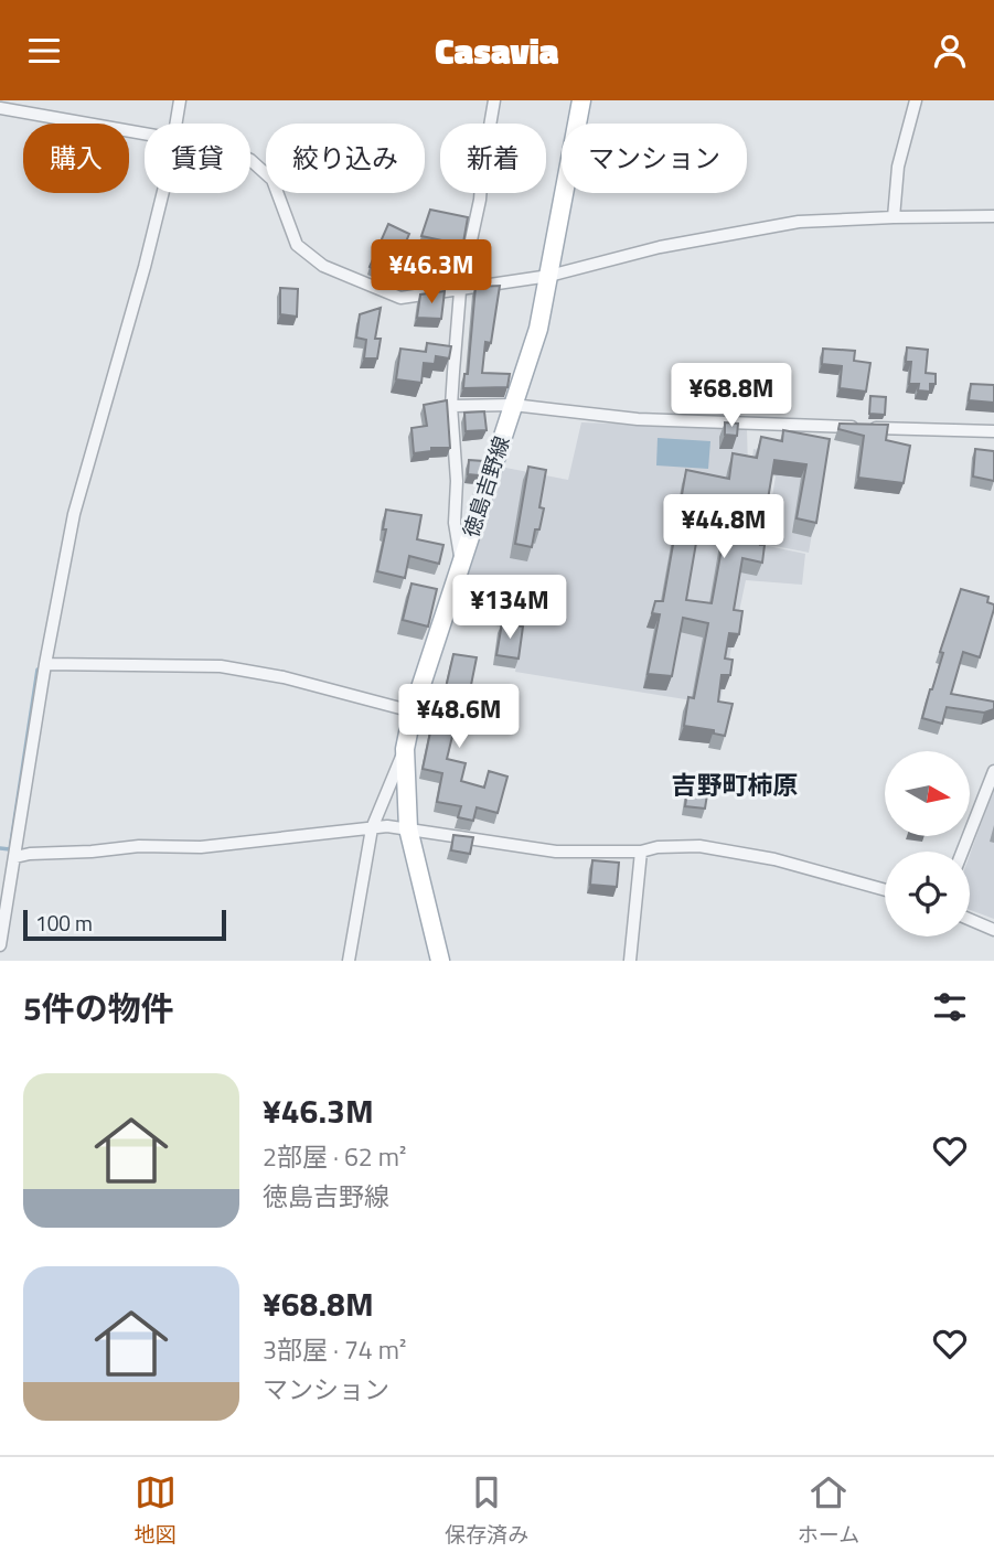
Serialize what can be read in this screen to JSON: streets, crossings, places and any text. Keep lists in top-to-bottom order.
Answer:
{
  "streets": {
    "main road": ["徳島吉野線"]
  },
  "districts": ["吉野町柿原"],
  "scale_bar": "100 m",
  "north": "right",
  "page": {
    "header": "Casavia",
    "chip": [
      "購入",
      "賃貸",
      "絞り込み",
      "新着",
      "マンション"
    ],
    "price": [
      "¥46.3M",
      "¥68.8M",
      "¥44.8M",
      "¥134M",
      "¥48.6M"
    ],
    "scale": "100 m",
    "heading": "5件の物件",
    "list": [
      {
        "name": "¥46.3M",
        "note": "2部屋 · 62 m² · 徳島吉野線"
      },
      {
        "name": "¥68.8M",
        "note": "3部屋 · 74 m² · マンション"
      }
    ],
    "tabs": ["地図", "保存済み", "ホーム"]
  }
}
